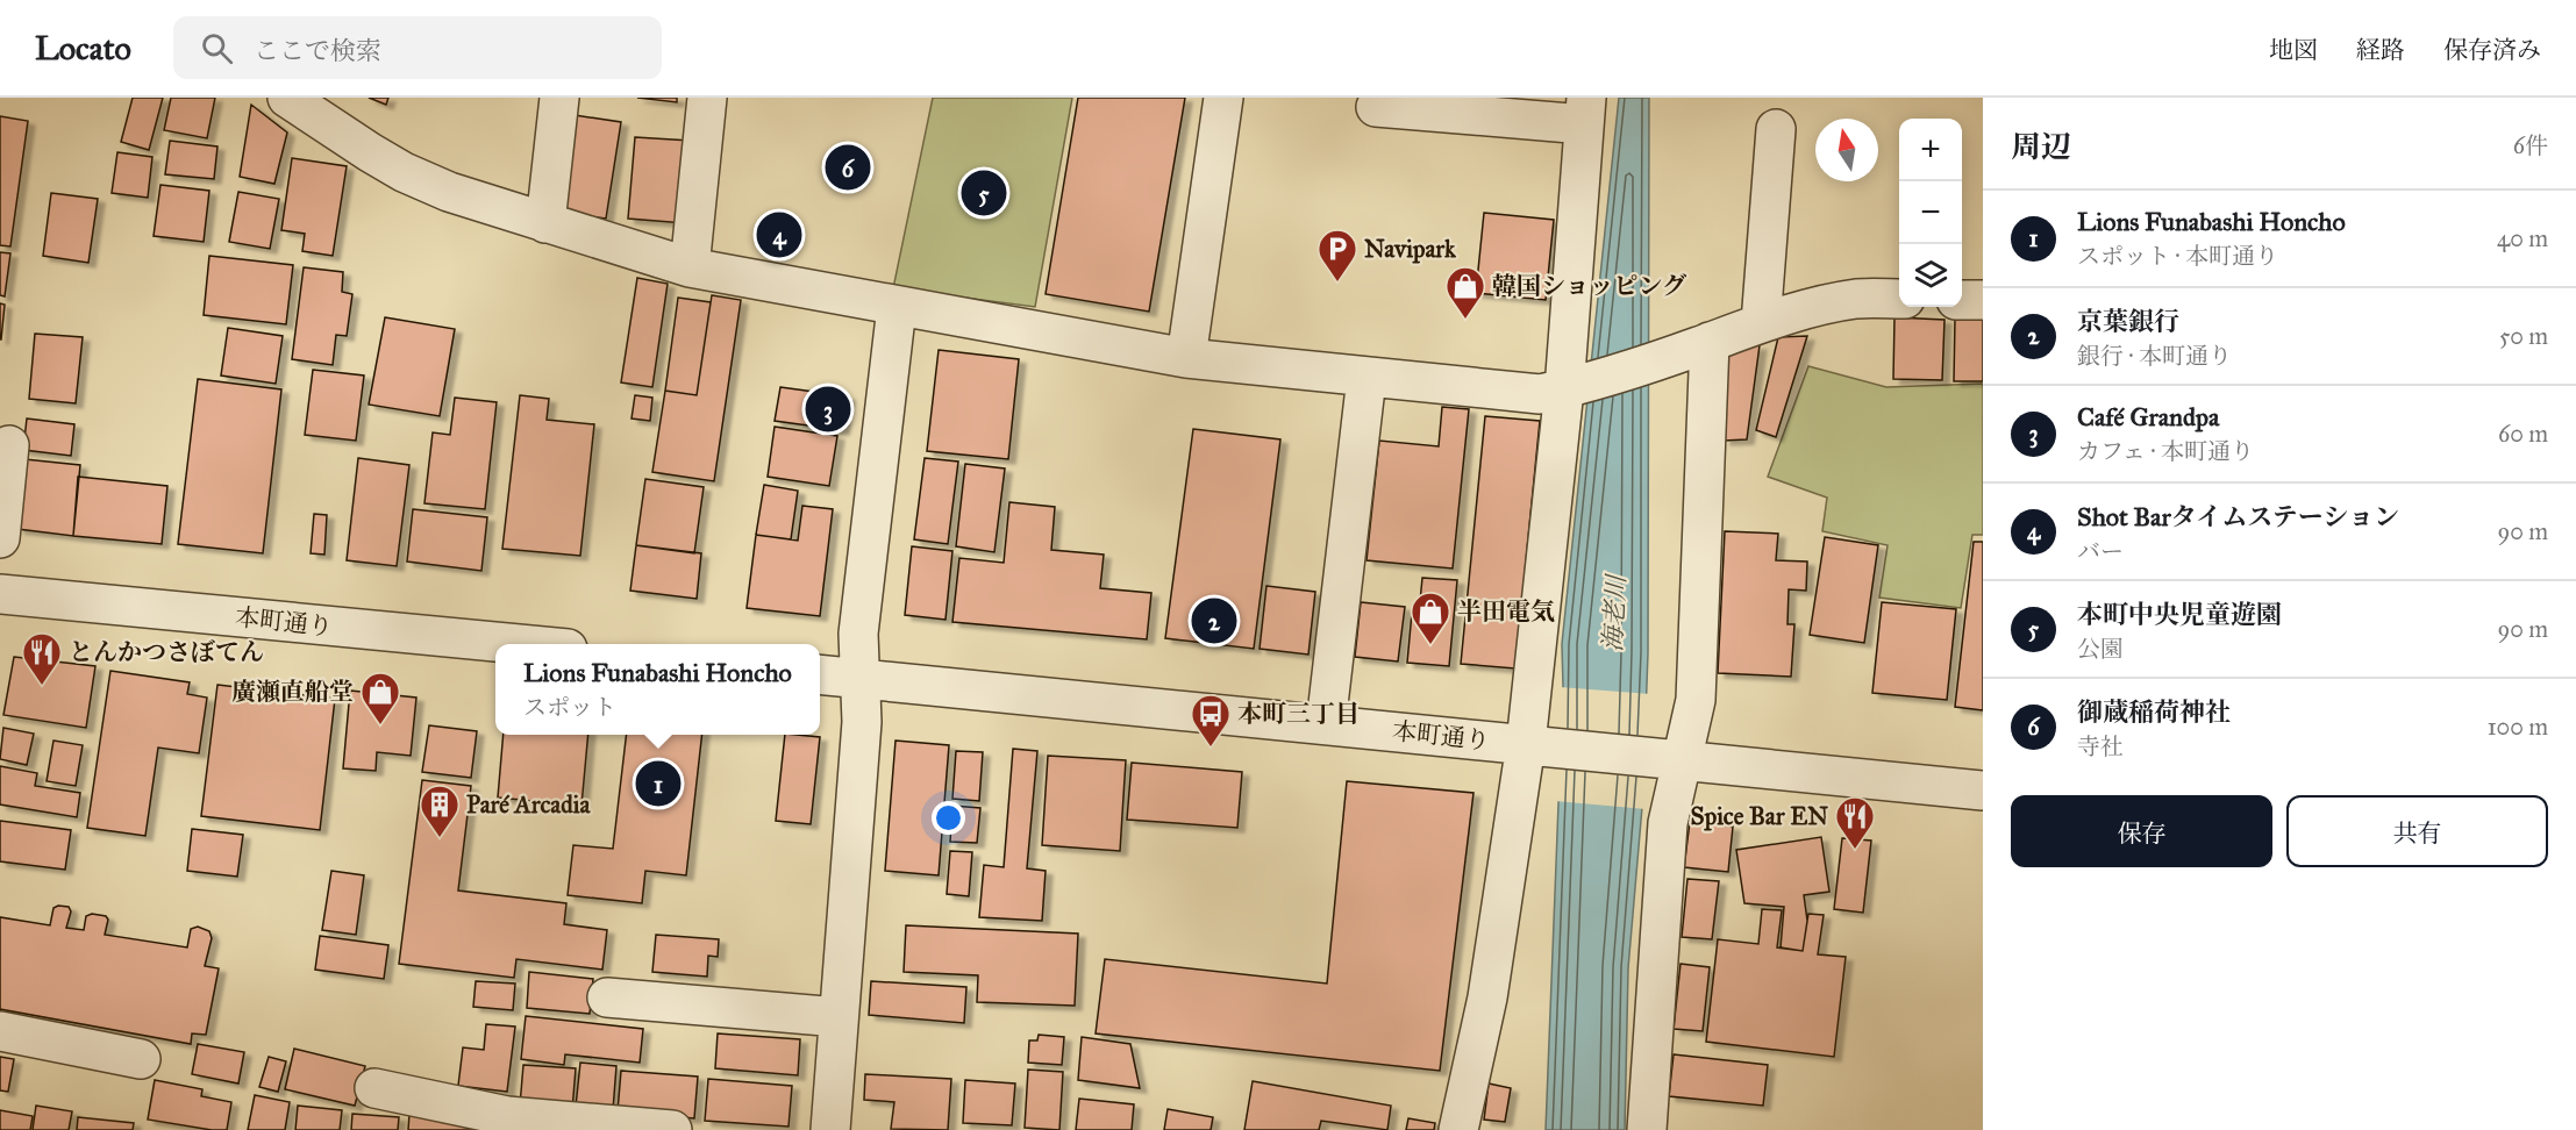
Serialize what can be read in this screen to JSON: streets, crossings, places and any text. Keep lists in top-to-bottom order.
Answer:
{
  "streets": {
    "street": ["本町通り"]
  },
  "water": ["海老川"],
  "places": {
    "parking": ["Navipark"],
    "shop": ["韓国ショッピング", "半田電気", "廣瀬直船堂"],
    "restaurant": ["とんかつさぼてん", "Spice Bar EN"],
    "bus stop": ["本町三丁目"],
    "building": ["Paré Arcadia"]
  },
  "north": "top",
  "page": {
    "header": "Locato",
    "search": "ここで検索",
    "nav": ["地図", "経路", "保存済み"],
    "heading": ["周辺", "6件"],
    "map_buttons": ["+", "−"],
    "pins": [
      "6",
      "5",
      "4",
      "3",
      "2",
      "1"
    ],
    "list": [
      {
        "mark": "1",
        "name": "Lions Funabashi Honcho",
        "note": "スポット · 本町通り",
        "value": "40 m"
      },
      {
        "mark": "2",
        "name": "京葉銀行",
        "note": "銀行 · 本町通り",
        "value": "50 m"
      },
      {
        "mark": "3",
        "name": "Café Grandpa",
        "note": "カフェ · 本町通り",
        "value": "60 m"
      },
      {
        "mark": "4",
        "name": "Shot Barタイムステーション",
        "note": "バー",
        "value": "90 m"
      },
      {
        "mark": "5",
        "name": "本町中央児童遊園",
        "note": "公園",
        "value": "90 m"
      },
      {
        "mark": "6",
        "name": "御蔵稲荷神社",
        "note": "寺社",
        "value": "100 m"
      }
    ],
    "popup": ["Lions Funabashi Honcho", "スポット"],
    "buttons": ["保存", "共有"]
  }
}
